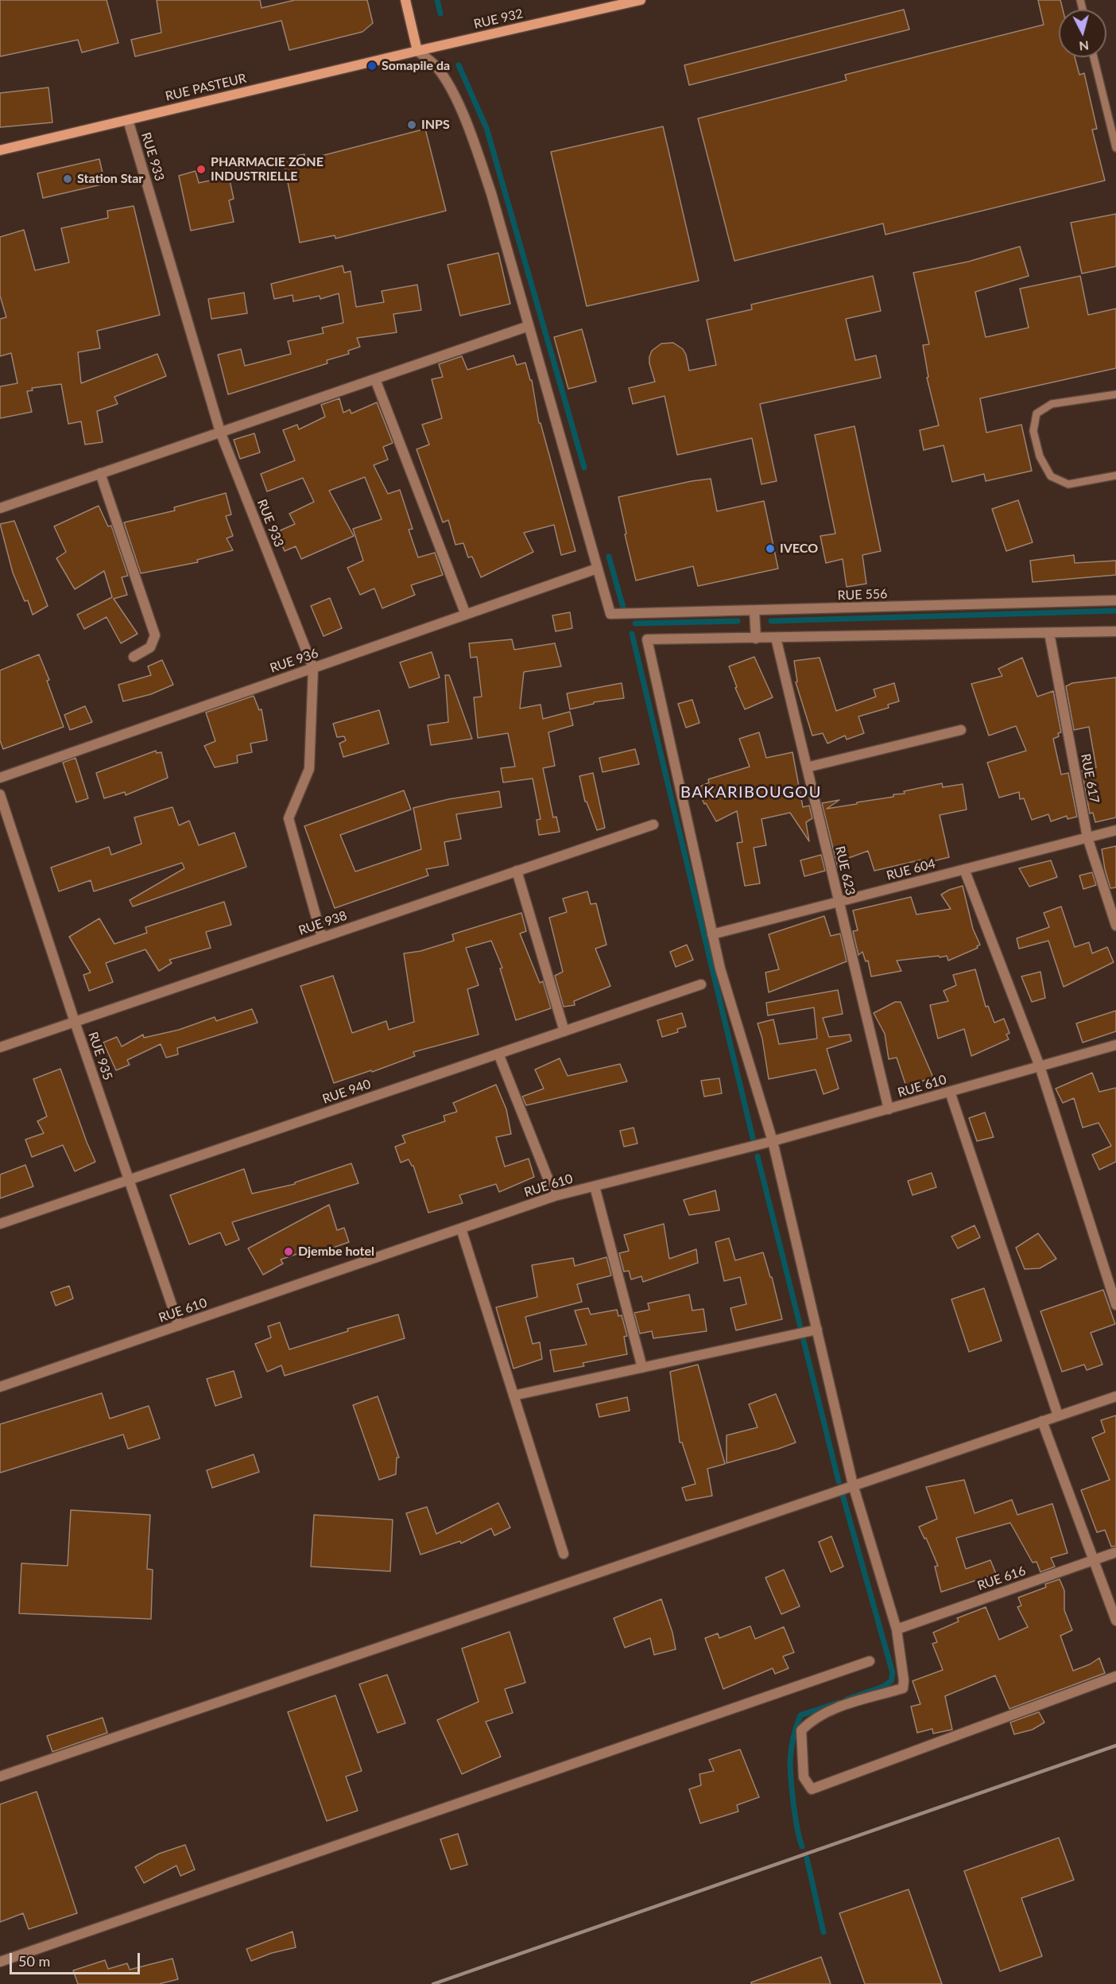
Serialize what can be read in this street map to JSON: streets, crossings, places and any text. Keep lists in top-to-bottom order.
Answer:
{
  "streets": {
    "main road": ["RUE 932", "RUE PASTEUR"],
    "street": [
      "RUE 933",
      "RUE 556",
      "RUE 936",
      "RUE 617",
      "RUE 604",
      "RUE 623",
      "RUE 938",
      "RUE 935",
      "RUE 610",
      "RUE 940",
      "RUE 616"
    ]
  },
  "crossings": [
    ["RUE 932", "RUE PASTEUR"],
    ["RUE PASTEUR", "RUE 933"],
    ["RUE 933", "RUE 936"],
    ["RUE 933", "RUE 938"],
    ["RUE 556", "RUE 936"],
    ["RUE 617", "RUE 604"],
    ["RUE 604", "RUE 623"],
    ["RUE 623", "RUE 610"],
    ["RUE 938", "RUE 935"],
    ["RUE 935", "RUE 610"],
    ["RUE 935", "RUE 940"]
  ],
  "districts": ["BAKARIBOUGOU"],
  "places": [
    "Somapile da",
    "INPS",
    "PHARMACIE ZONE INDUSTRIELLE",
    "Station Star",
    "IVECO",
    "Djembe hotel"
  ],
  "scale_bar": "50 m",
  "north": "bottom"
}
